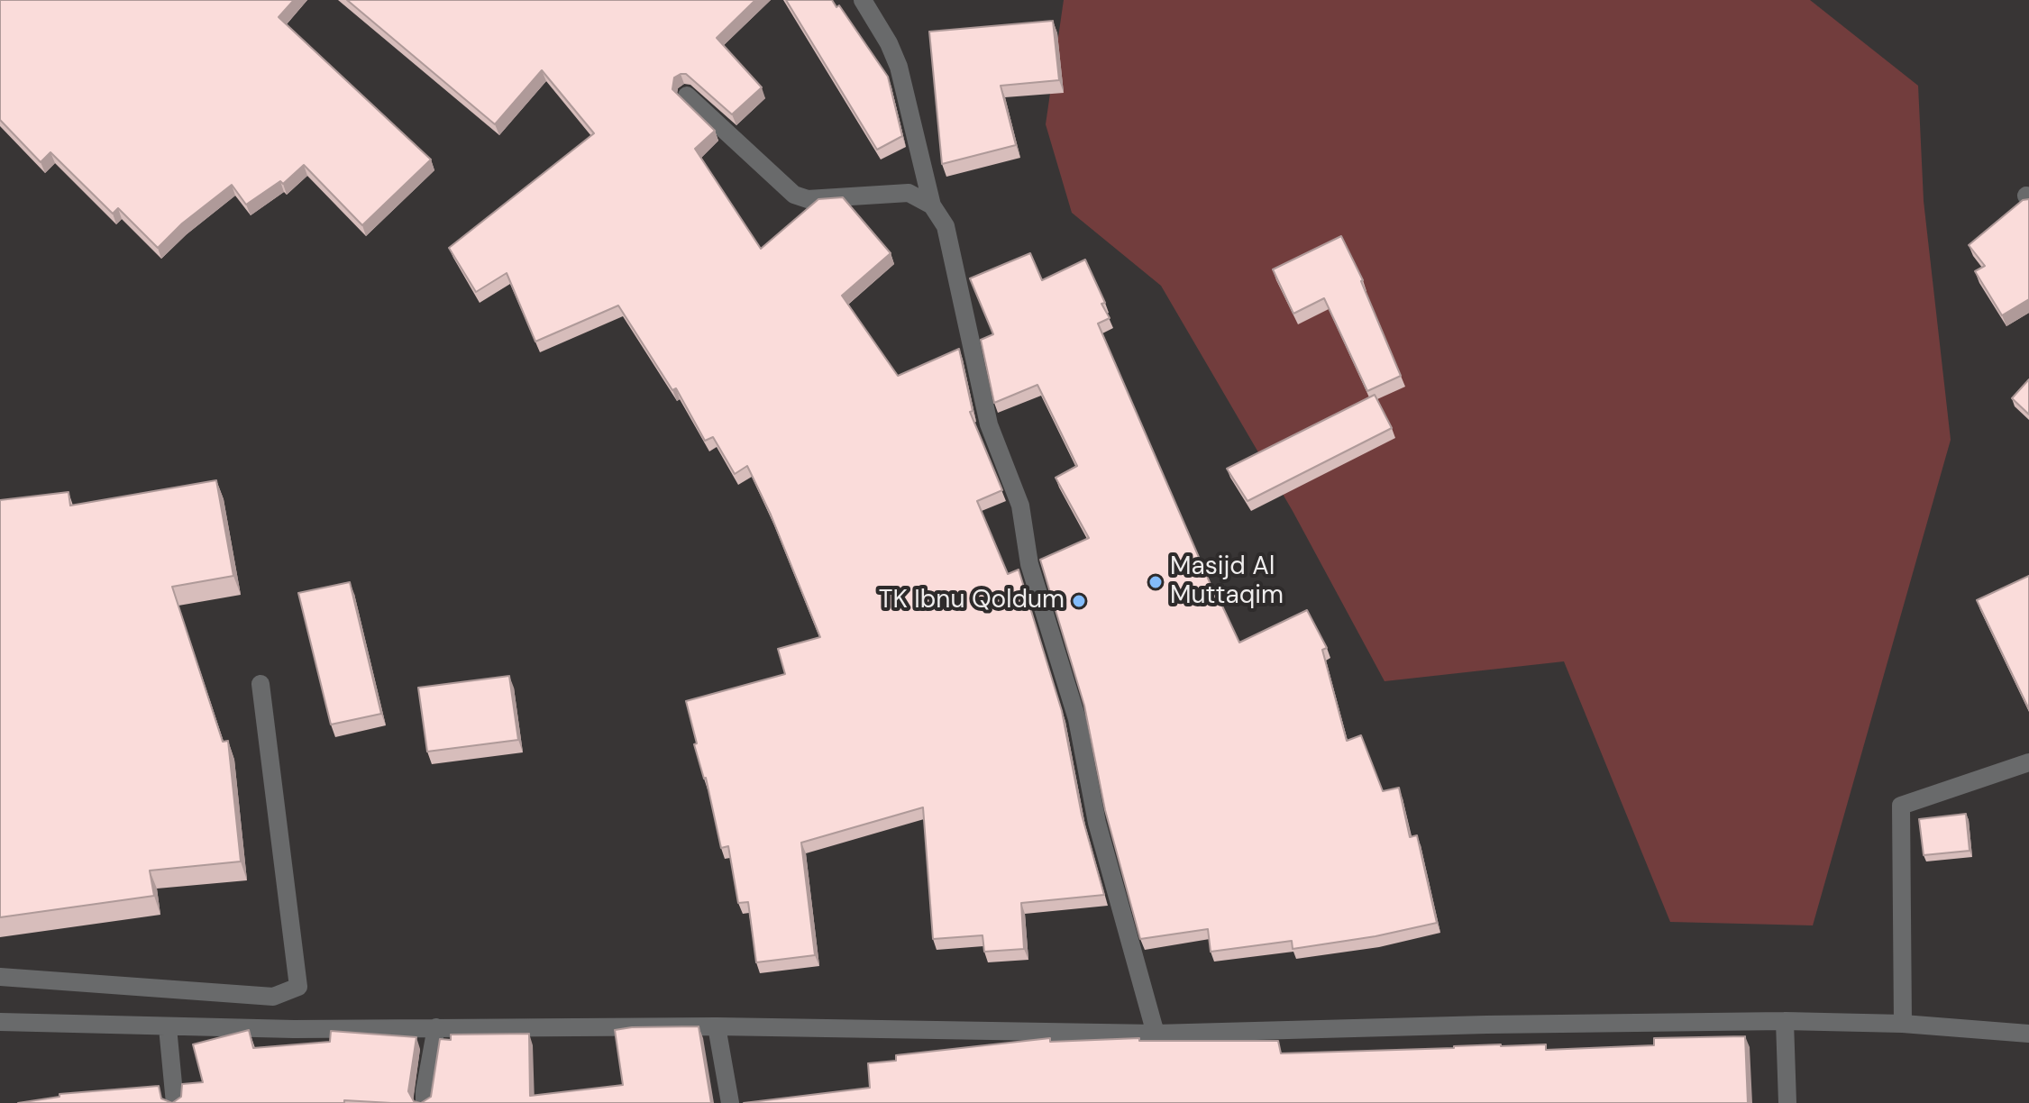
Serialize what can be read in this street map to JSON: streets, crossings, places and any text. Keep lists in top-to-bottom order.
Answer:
{
  "places": ["Masijd Al Muttaqim", "TK Ibnu Qoldum"]
}
